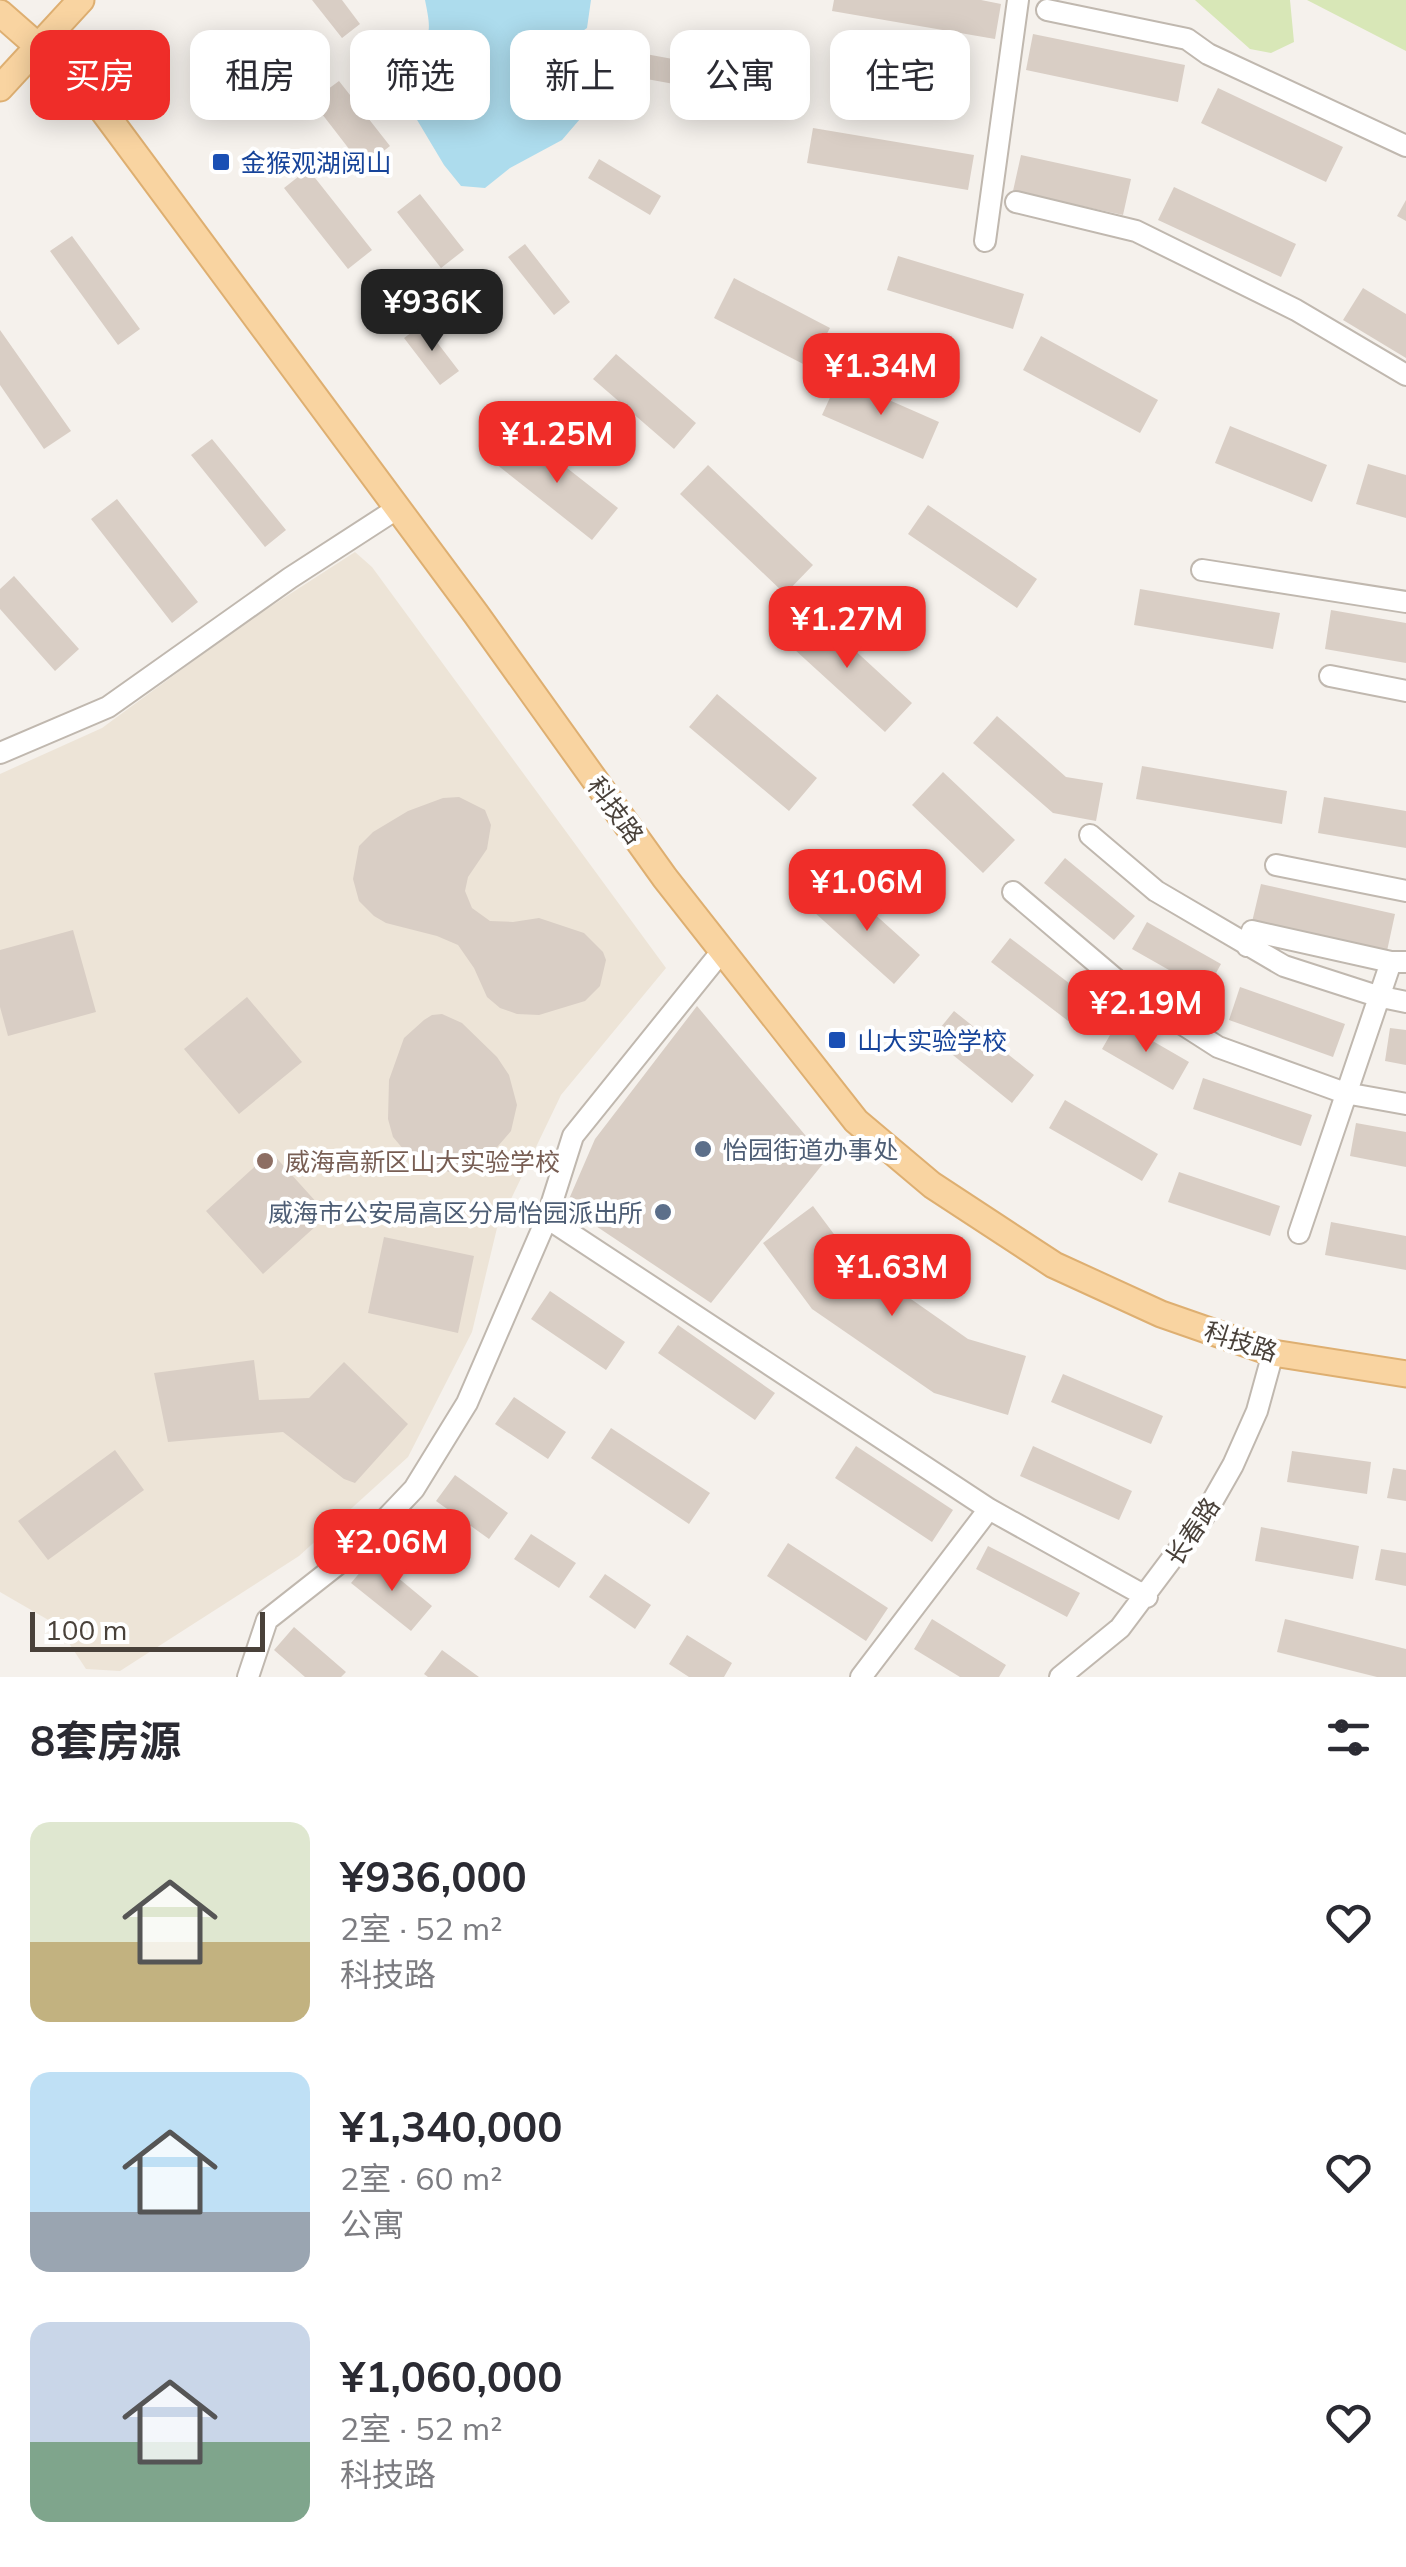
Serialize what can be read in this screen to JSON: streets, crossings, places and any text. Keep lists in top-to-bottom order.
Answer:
{
  "streets": {
    "main road": ["科技路"],
    "street": ["长春路"]
  },
  "crossings": [
    ["科技路", "长春路"]
  ],
  "places": {
    "transit": ["金猴观湖阅山", "山大实验学校"],
    "other": ["怡园街道办事处", "威海高新区山大实验学校", "威海市公安局高区分局怡园派出所"]
  },
  "scale_bar": "100 m",
  "page": {
    "chip": [
      "买房",
      "租房",
      "筛选",
      "新上",
      "公寓",
      "住宅"
    ],
    "price": [
      "¥936K",
      "¥1.34M",
      "¥1.25M",
      "¥1.27M",
      "¥1.06M",
      "¥2.19M",
      "¥1.63M",
      "¥2.06M"
    ],
    "scale": "100 m",
    "heading": "8套房源",
    "list": [
      {
        "name": "¥936,000",
        "note": "2室 · 52 m² · 科技路"
      },
      {
        "name": "¥1,340,000",
        "note": "2室 · 60 m² · 公寓"
      },
      {
        "name": "¥1,060,000",
        "note": "2室 · 52 m² · 科技路"
      }
    ]
  }
}
